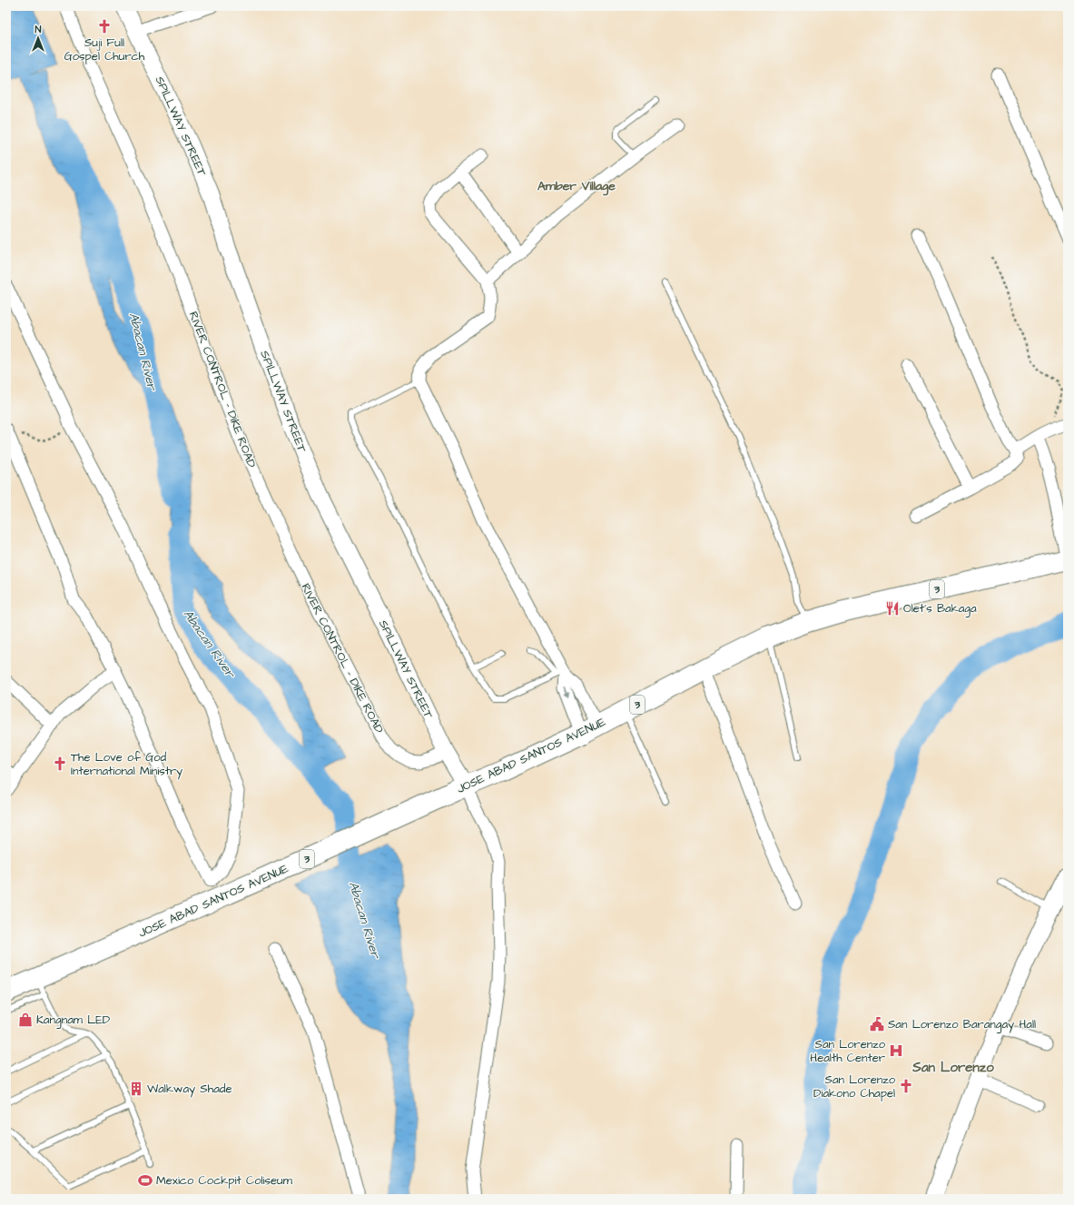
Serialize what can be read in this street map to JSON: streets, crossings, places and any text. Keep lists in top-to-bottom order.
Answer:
{
  "streets": {
    "highway": ["3", "JOSE ABAD SANTOS AVENUE"],
    "street": ["SPILLWAY STREET", "RIVER CONTROL - DIKE ROAD"]
  },
  "crossings": [
    ["SPILLWAY STREET", "RIVER CONTROL - DIKE ROAD"],
    ["SPILLWAY STREET", "JOSE ABAD SANTOS AVENUE"]
  ],
  "districts": ["Amber Village", "San Lorenzo"],
  "water": ["Abacan River"],
  "places": {
    "church": ["Suji Full Gospel Church", "The Love of God International Ministry", "San Lorenzo Diakono Chapel"],
    "restaurant": ["Olet's Bakaga"],
    "shop": ["Kangnam LED"],
    "public building": ["San Lorenzo Barangay Hall"],
    "hospital": ["San Lorenzo Health Center"],
    "building": ["Walkway Shade"],
    "sports": ["Mexico Cockpit Coliseum"]
  },
  "north": "top"
}
